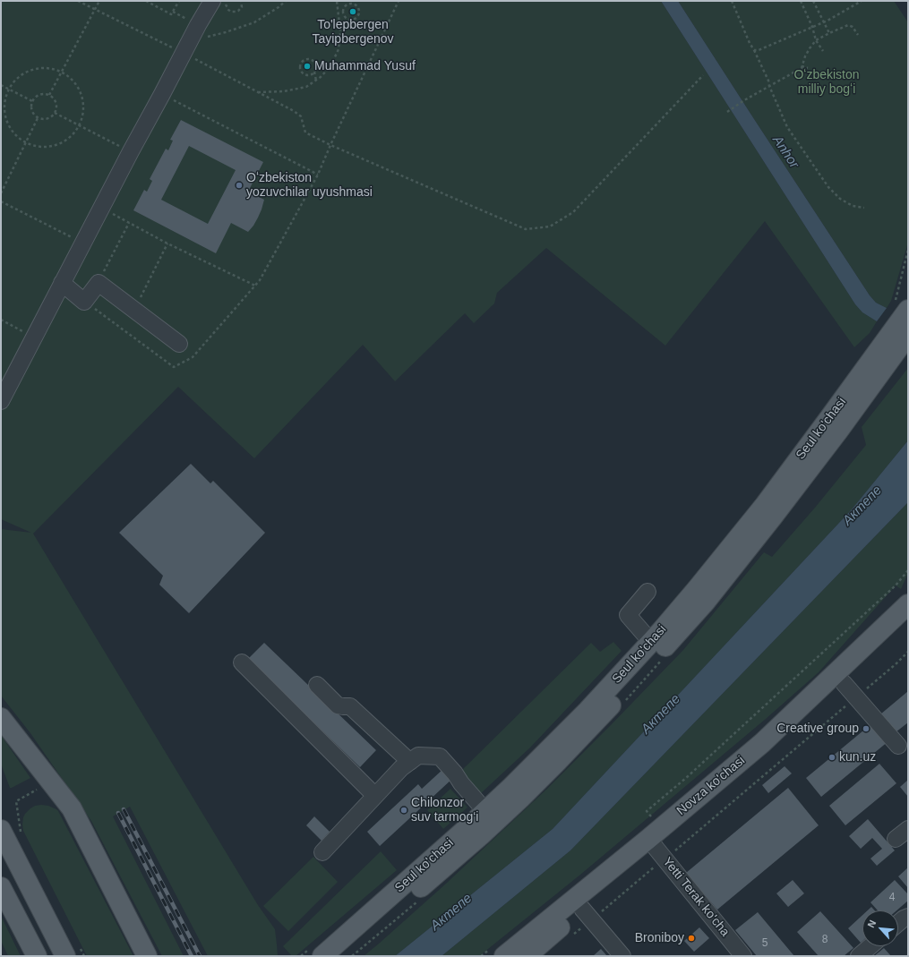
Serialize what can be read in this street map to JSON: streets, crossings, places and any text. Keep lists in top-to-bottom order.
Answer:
{
  "streets": {
    "main road": ["Seul ko'chasi", "Novza ko'chasi"],
    "street": ["Yetti Terak ko'cha"]
  },
  "crossings": [
    ["Novza ko'chasi", "Yetti Terak ko'cha"]
  ],
  "water": ["Anhor", "Актепе"],
  "parks": ["Oʻzbekiston milliy bogʻi"],
  "places": [
    "To'lepbergen Tayipbergenov",
    "Muhammad Yusuf",
    "Oʻzbekiston yozuvchilar uyushmasi",
    "Creative group",
    "kun.uz",
    "Chilonzor suv tarmog‘i",
    "Broniboy"
  ],
  "house_numbers": ["4", "8", "5"],
  "north": "top left"
}
